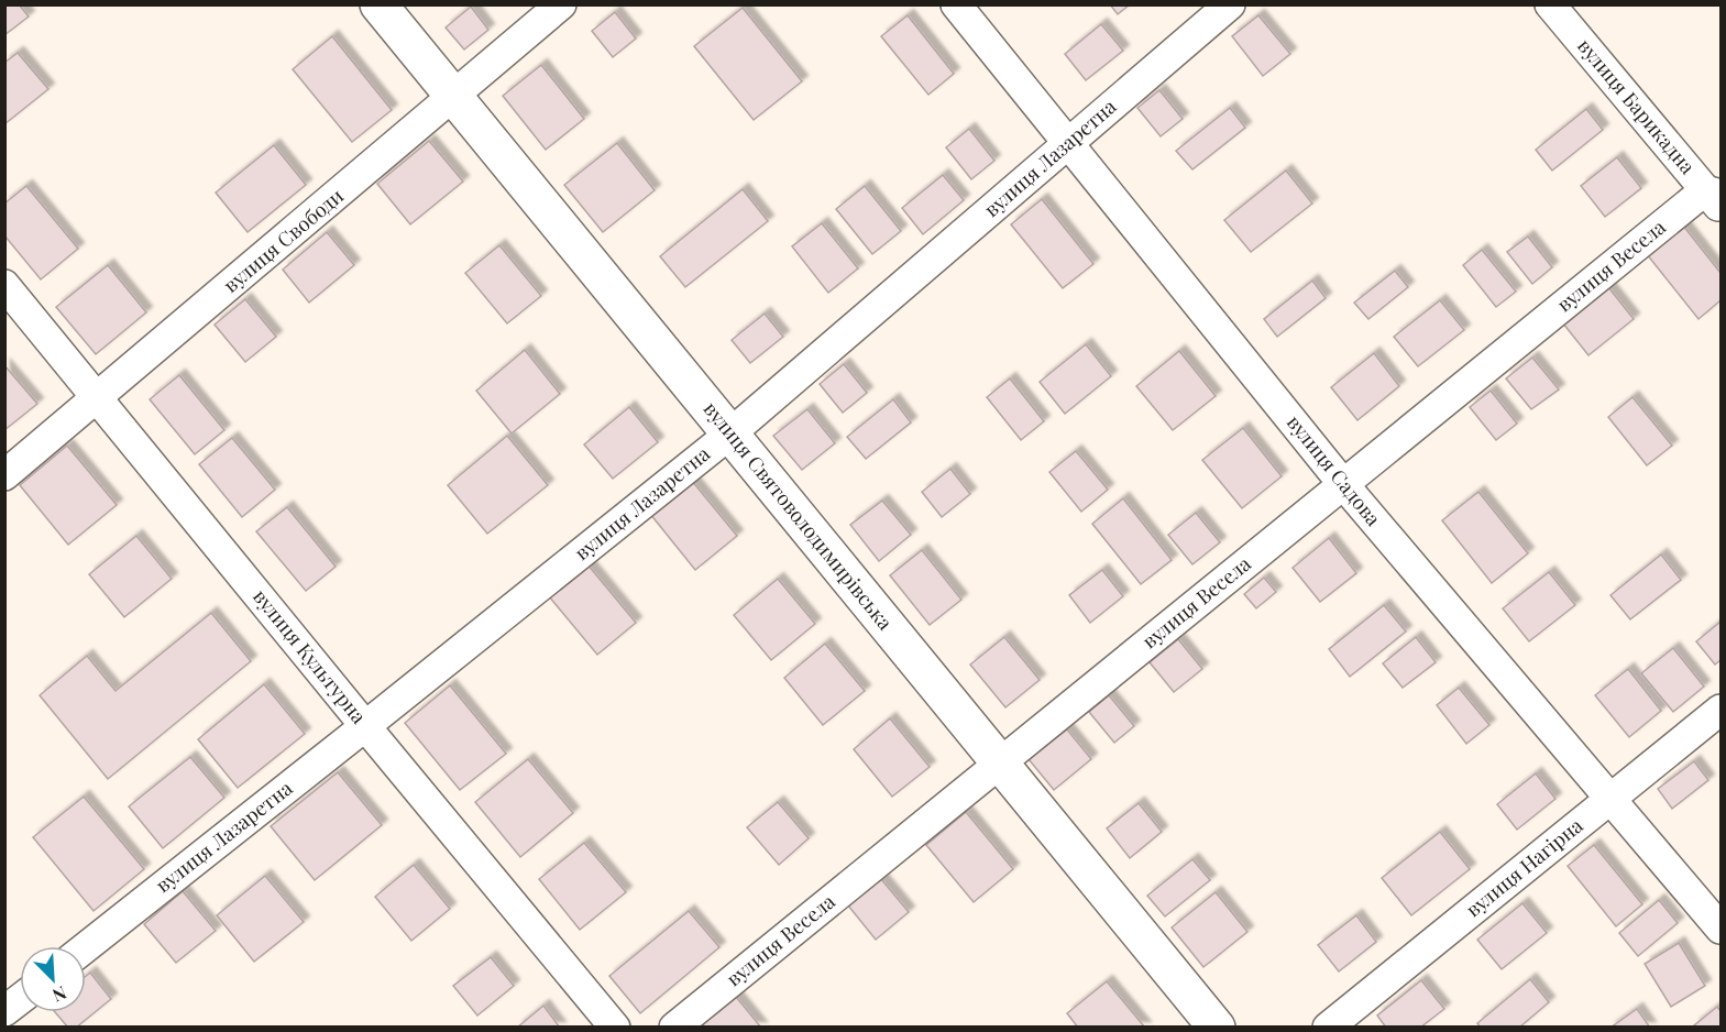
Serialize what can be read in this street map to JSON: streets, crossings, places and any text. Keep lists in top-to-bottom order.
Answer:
{
  "streets": {
    "street": [
      "вулиця Барикадна",
      "вулиця Лазаретна",
      "вулиця Свободи",
      "вулиця Весела",
      "вулиця Садова",
      "вулиця Святоволодимирівська",
      "вулиця Культурна",
      "вулиця Нагірна"
    ]
  },
  "crossings": [
    ["вулиця Барикадна", "вулиця Весела"],
    ["вулиця Лазаретна", "вулиця Садова"],
    ["вулиця Лазаретна", "вулиця Святоволодимирівська"],
    ["вулиця Лазаретна", "вулиця Культурна"],
    ["вулиця Свободи", "вулиця Святоволодимирівська"],
    ["вулиця Свободи", "вулиця Культурна"],
    ["вулиця Весела", "вулиця Садова"],
    ["вулиця Весела", "вулиця Святоволодимирівська"],
    ["вулиця Садова", "вулиця Нагірна"]
  ],
  "north": "bottom right"
}
